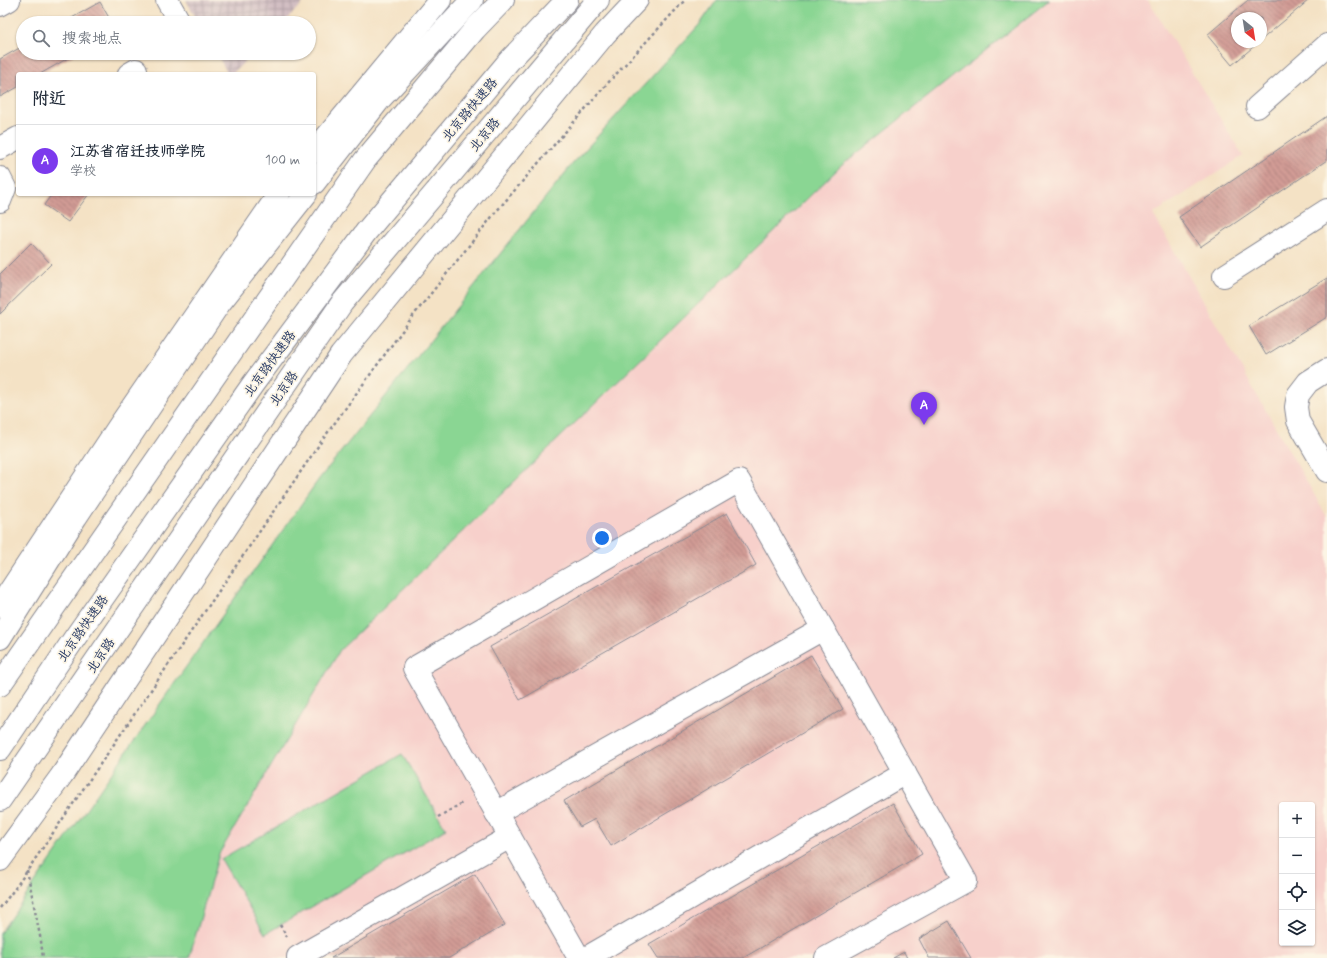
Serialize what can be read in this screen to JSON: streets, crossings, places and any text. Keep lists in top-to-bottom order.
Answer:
{
  "streets": {
    "main road": ["北京路快速路", "北京路"]
  },
  "north": "bottom right",
  "page": {
    "search": "搜索地点",
    "heading": "附近",
    "list": [
      {
        "mark": "A",
        "name": "江苏省宿迁技师学院",
        "note": "学校",
        "value": "100 m"
      }
    ],
    "pins": "A",
    "map_buttons": ["+", "−"]
  }
}
